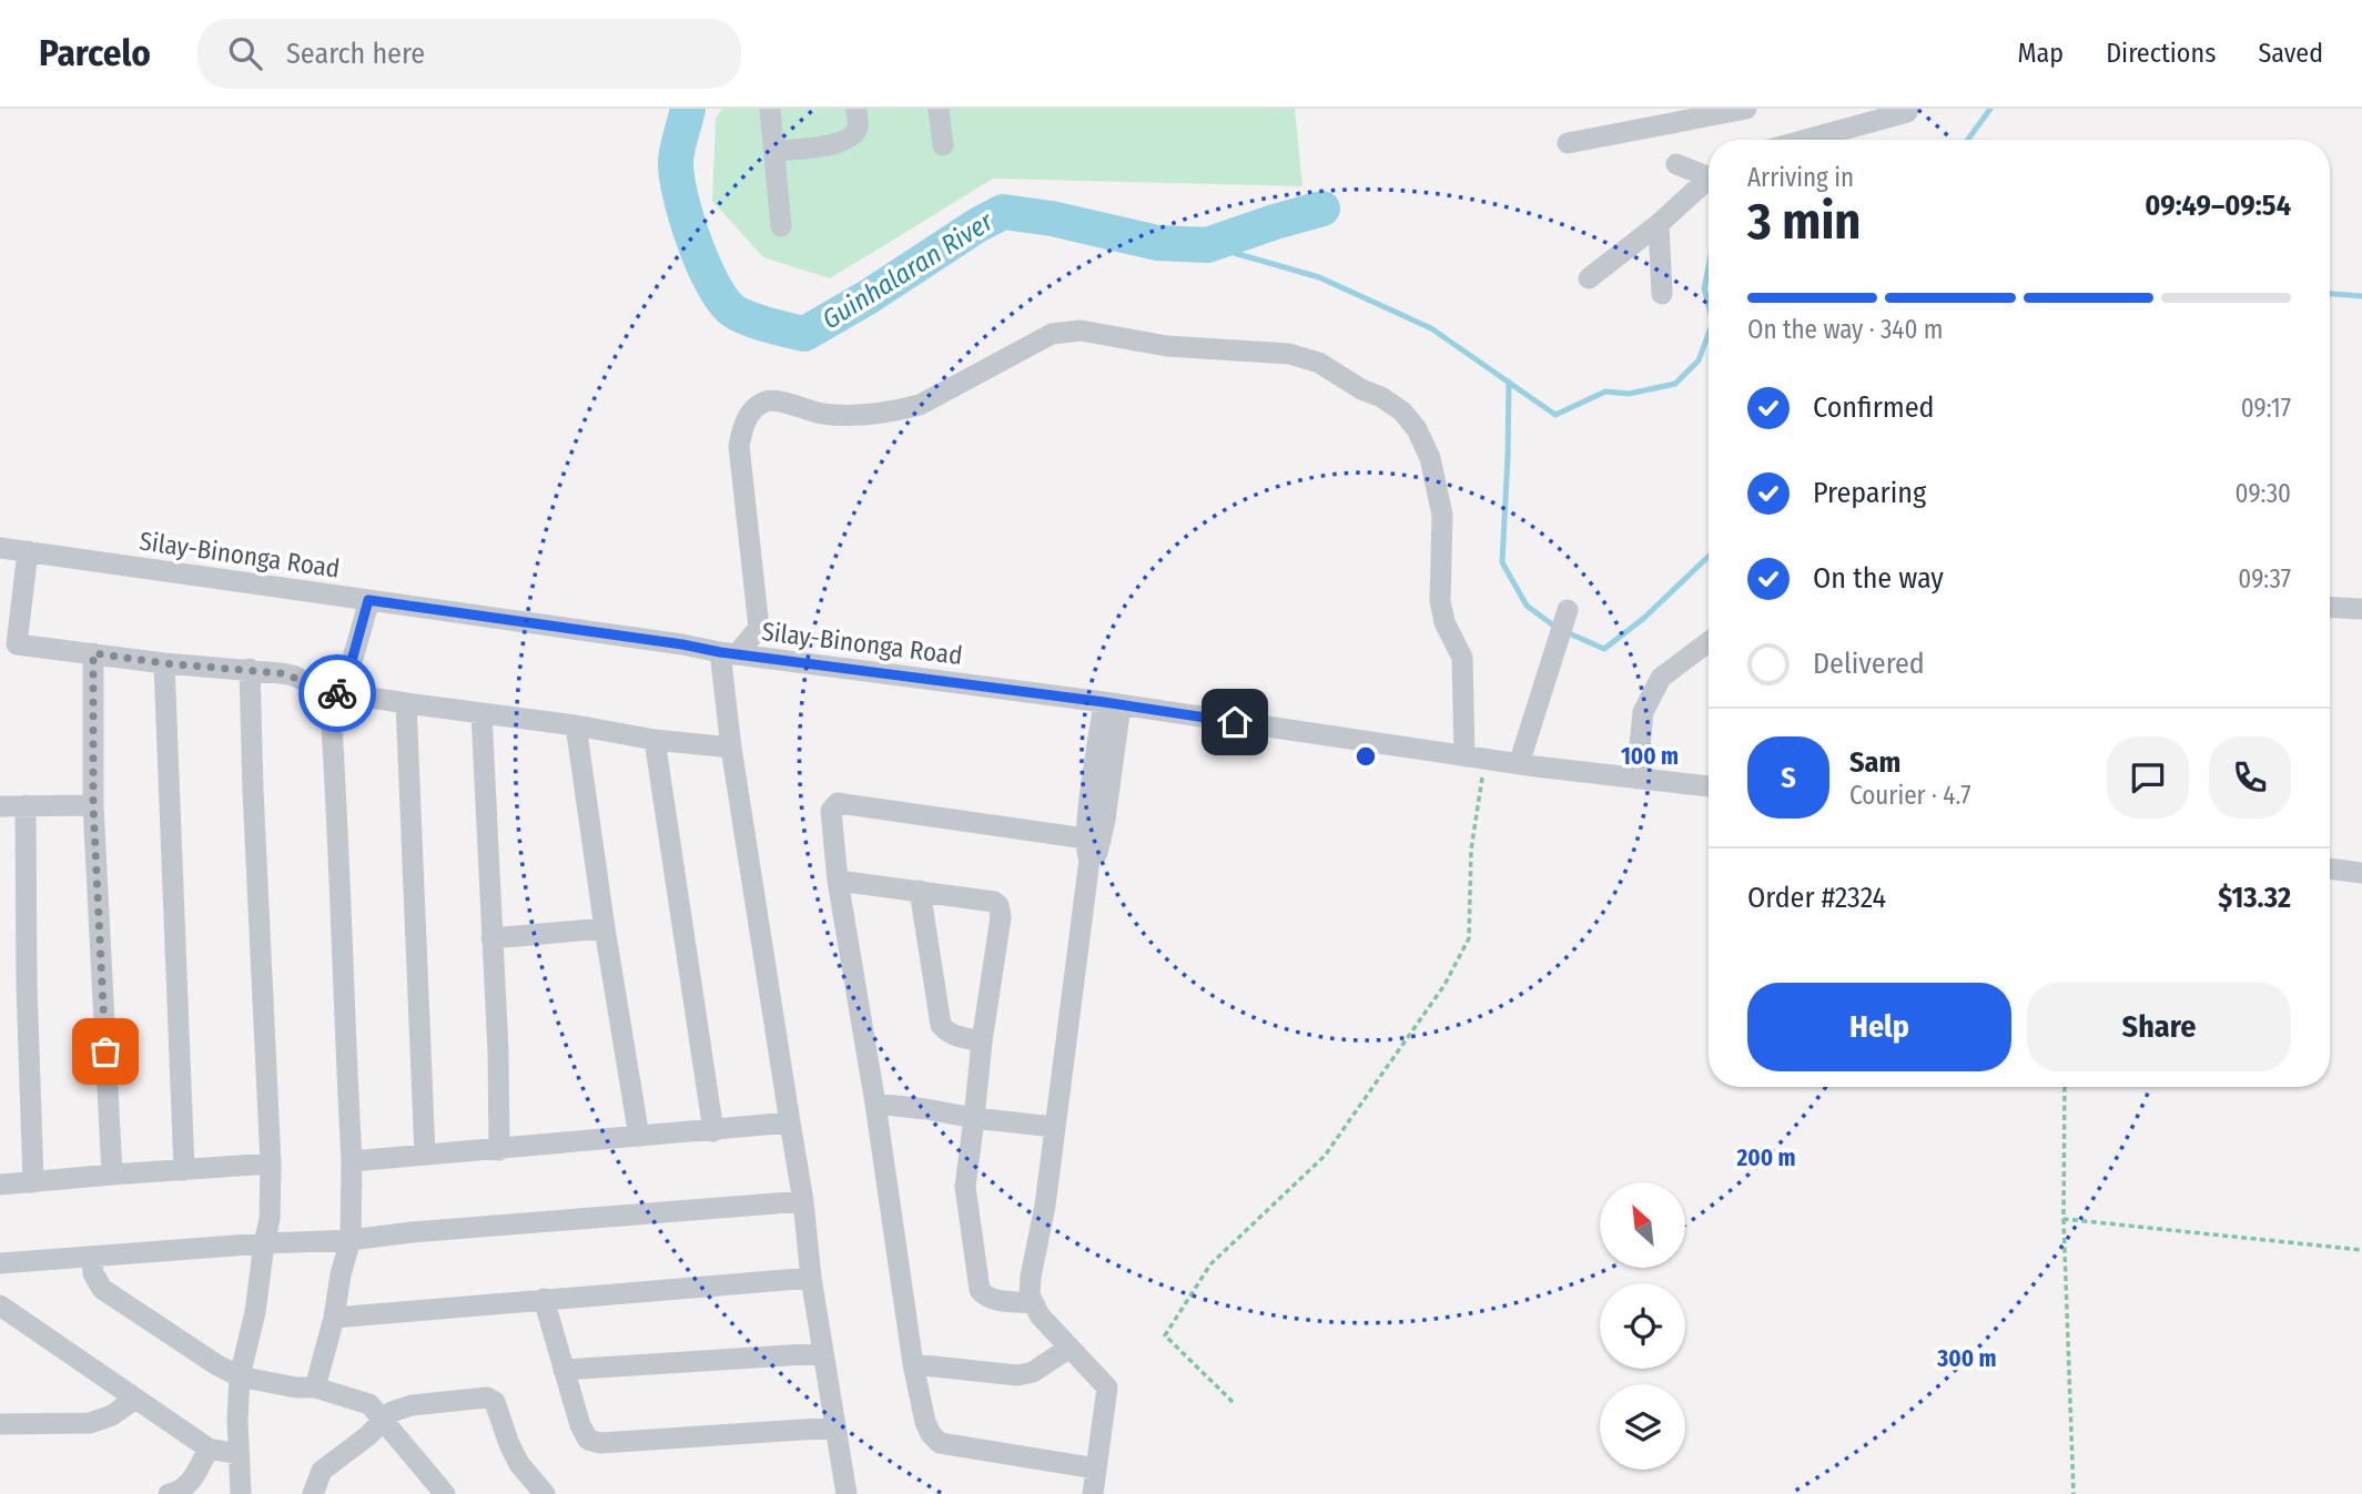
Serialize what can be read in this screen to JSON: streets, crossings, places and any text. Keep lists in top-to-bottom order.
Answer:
{
  "streets": {
    "street": ["Silay-Binonga Road"]
  },
  "water": ["Guinhalaran River"],
  "north": "top left",
  "page": {
    "header": "Parcelo",
    "search": "Search here",
    "nav": ["Map", "Directions", "Saved"],
    "heading": ["3 min", "Arriving in", "09:49–09:54"],
    "panel": [
      "Sam",
      "Courier · 4.7",
      "Order #2324",
      "$13.32"
    ],
    "bar": "On the way · 340 m",
    "list": [
      ["Confirmed", "09:17"],
      ["Preparing", "09:30"],
      ["On the way", "09:37"],
      "Delivered"
    ],
    "round": "S",
    "buttons": ["Help", "Share"]
  },
  "rings": ["100 m", "200 m", "300 m"]
}
